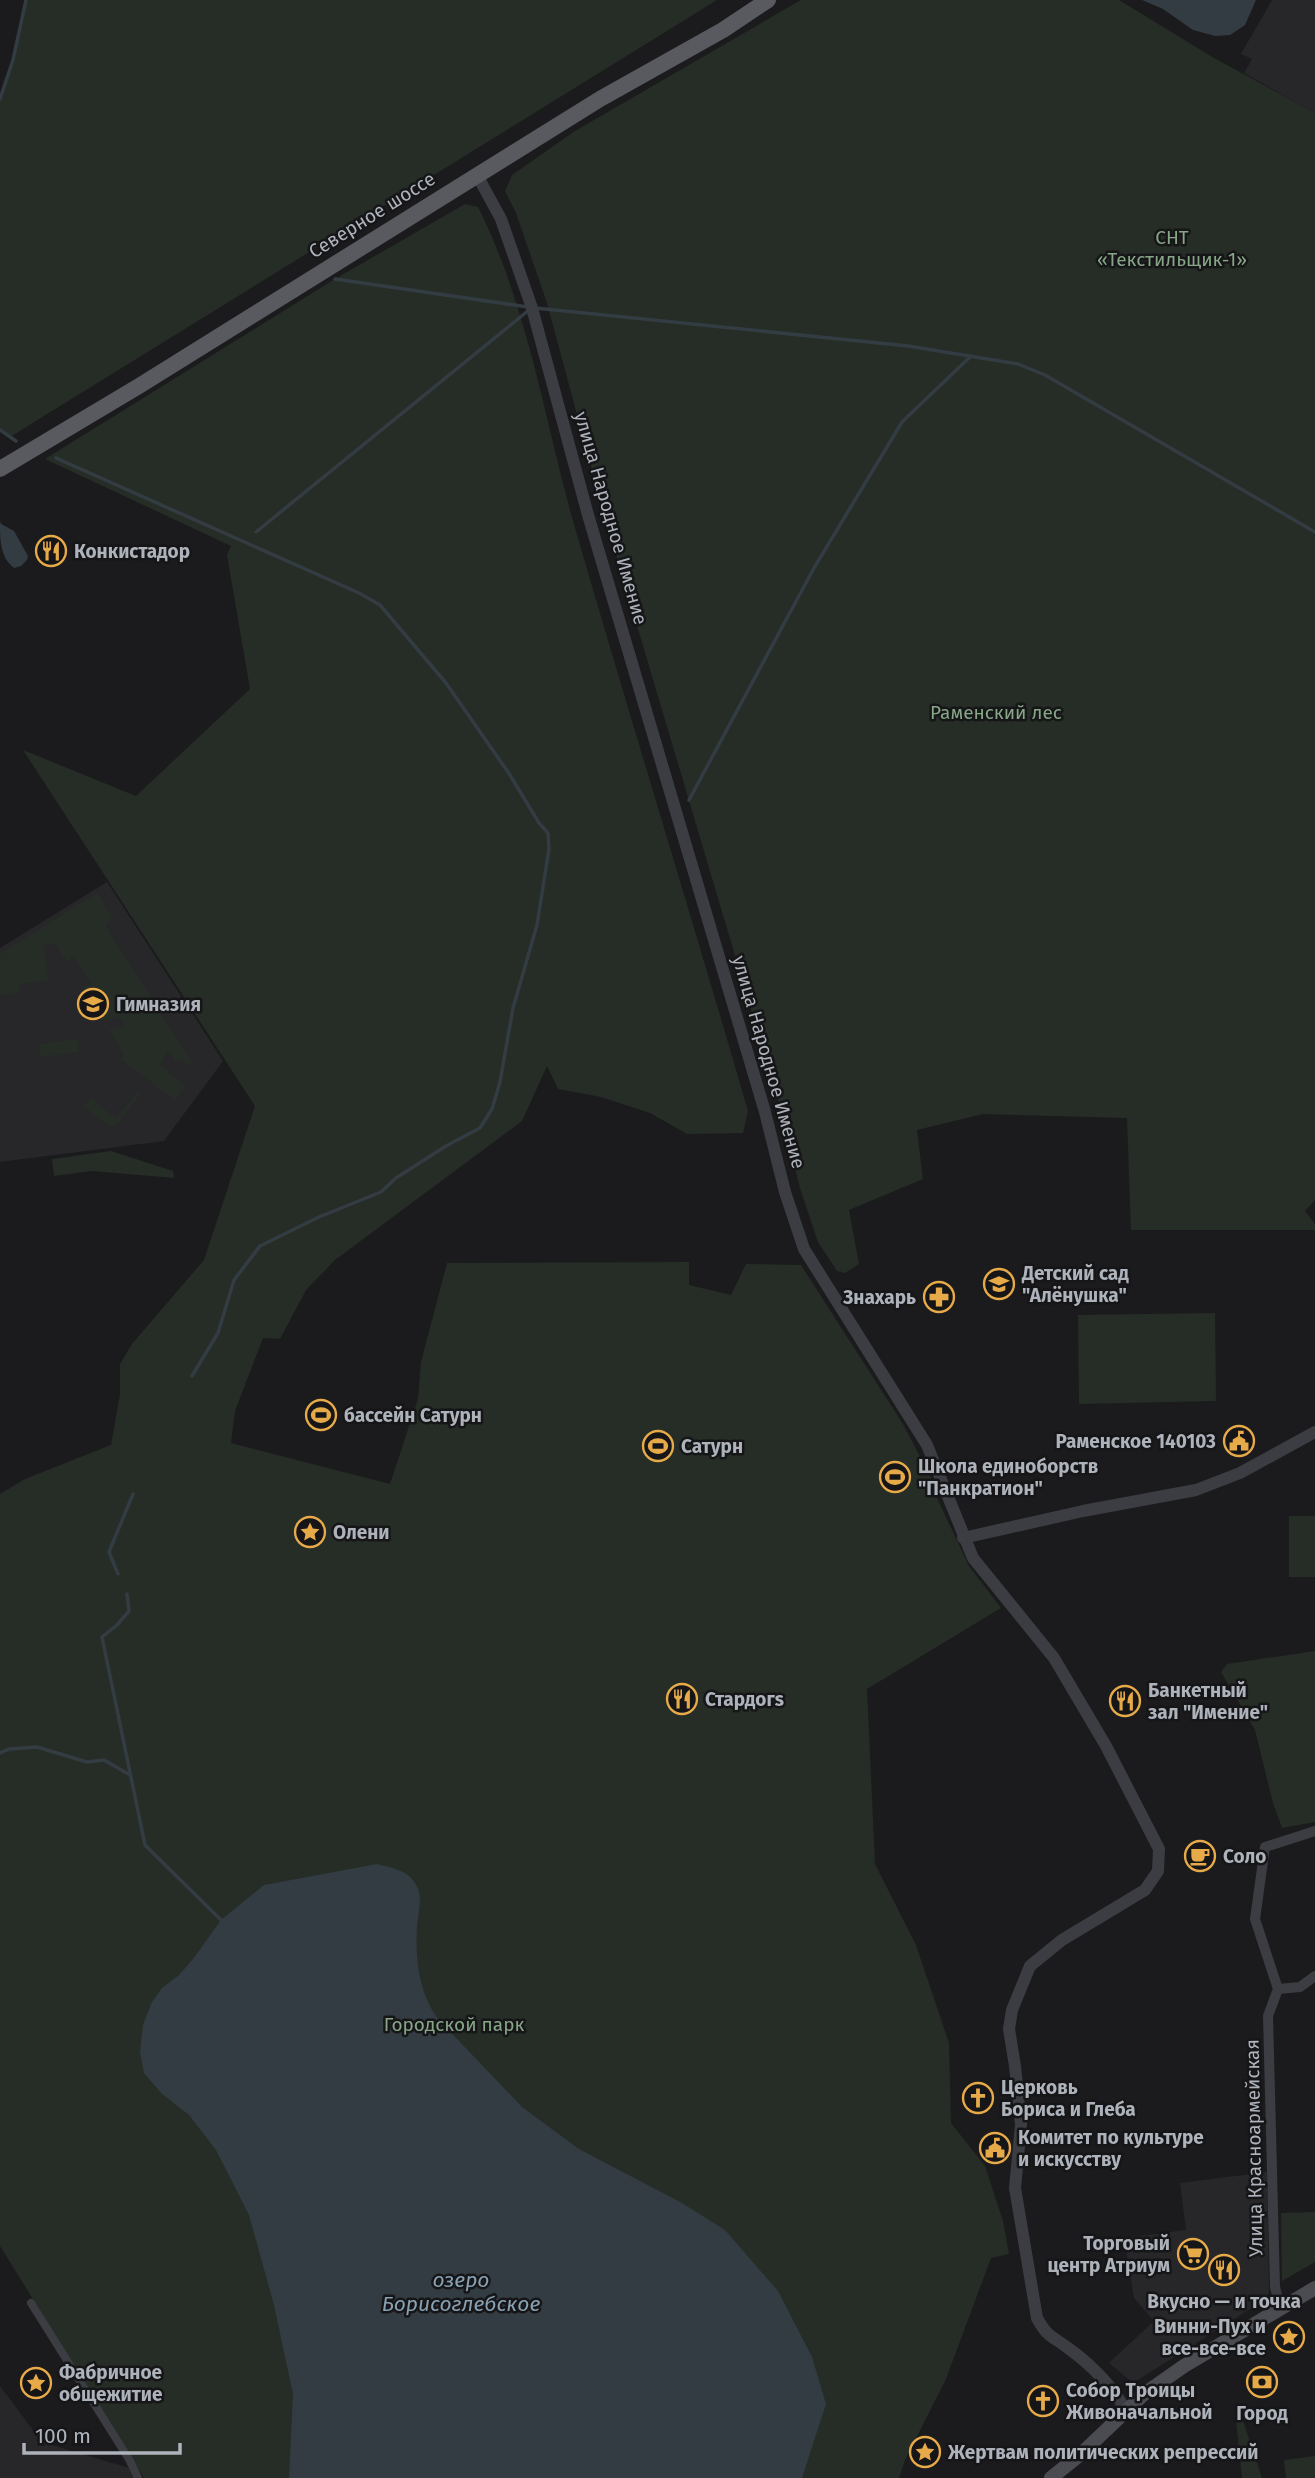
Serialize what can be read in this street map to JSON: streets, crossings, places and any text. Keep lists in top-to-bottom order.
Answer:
{
  "streets": {
    "main road": ["Северное шоссе"],
    "street": ["улица Народное Имение", "Улица Красноармейская"]
  },
  "crossings": [
    ["Северное шоссе", "улица Народное Имение"]
  ],
  "water": ["озеро Борисоглебское"],
  "parks": ["СНТ «Текстильщик-1»", "Раменский лес", "Городской парк"],
  "places": {
    "restaurant": [
      "Конкистадор",
      "Стардогs",
      "Банкетный зал \"Имение\"",
      "Вкусно — и точка"
    ],
    "school or university": ["Гимназия", "Детский сад \"Алёнушка\""],
    "pharmacy": ["Знахарь"],
    "sports": ["бассейн Сатурн", "Сатурн", "Школа единоборств \"Панкратион\""],
    "public building": ["Раменское 140103", "Комитет по культуре и искусству"],
    "place": [
      "Олени",
      "Винни-Пух и все-все-все",
      "Фабричное общежитие",
      "Жертвам политических репрессий"
    ],
    "cafe": ["Соло"],
    "church": ["Церковь Бориса и Глеба", "Собор Троицы Живоначальной"],
    "supermarket": ["Торговый центр Атриум"],
    "bank": ["Город"]
  },
  "scale_bar": "100 m"
}
